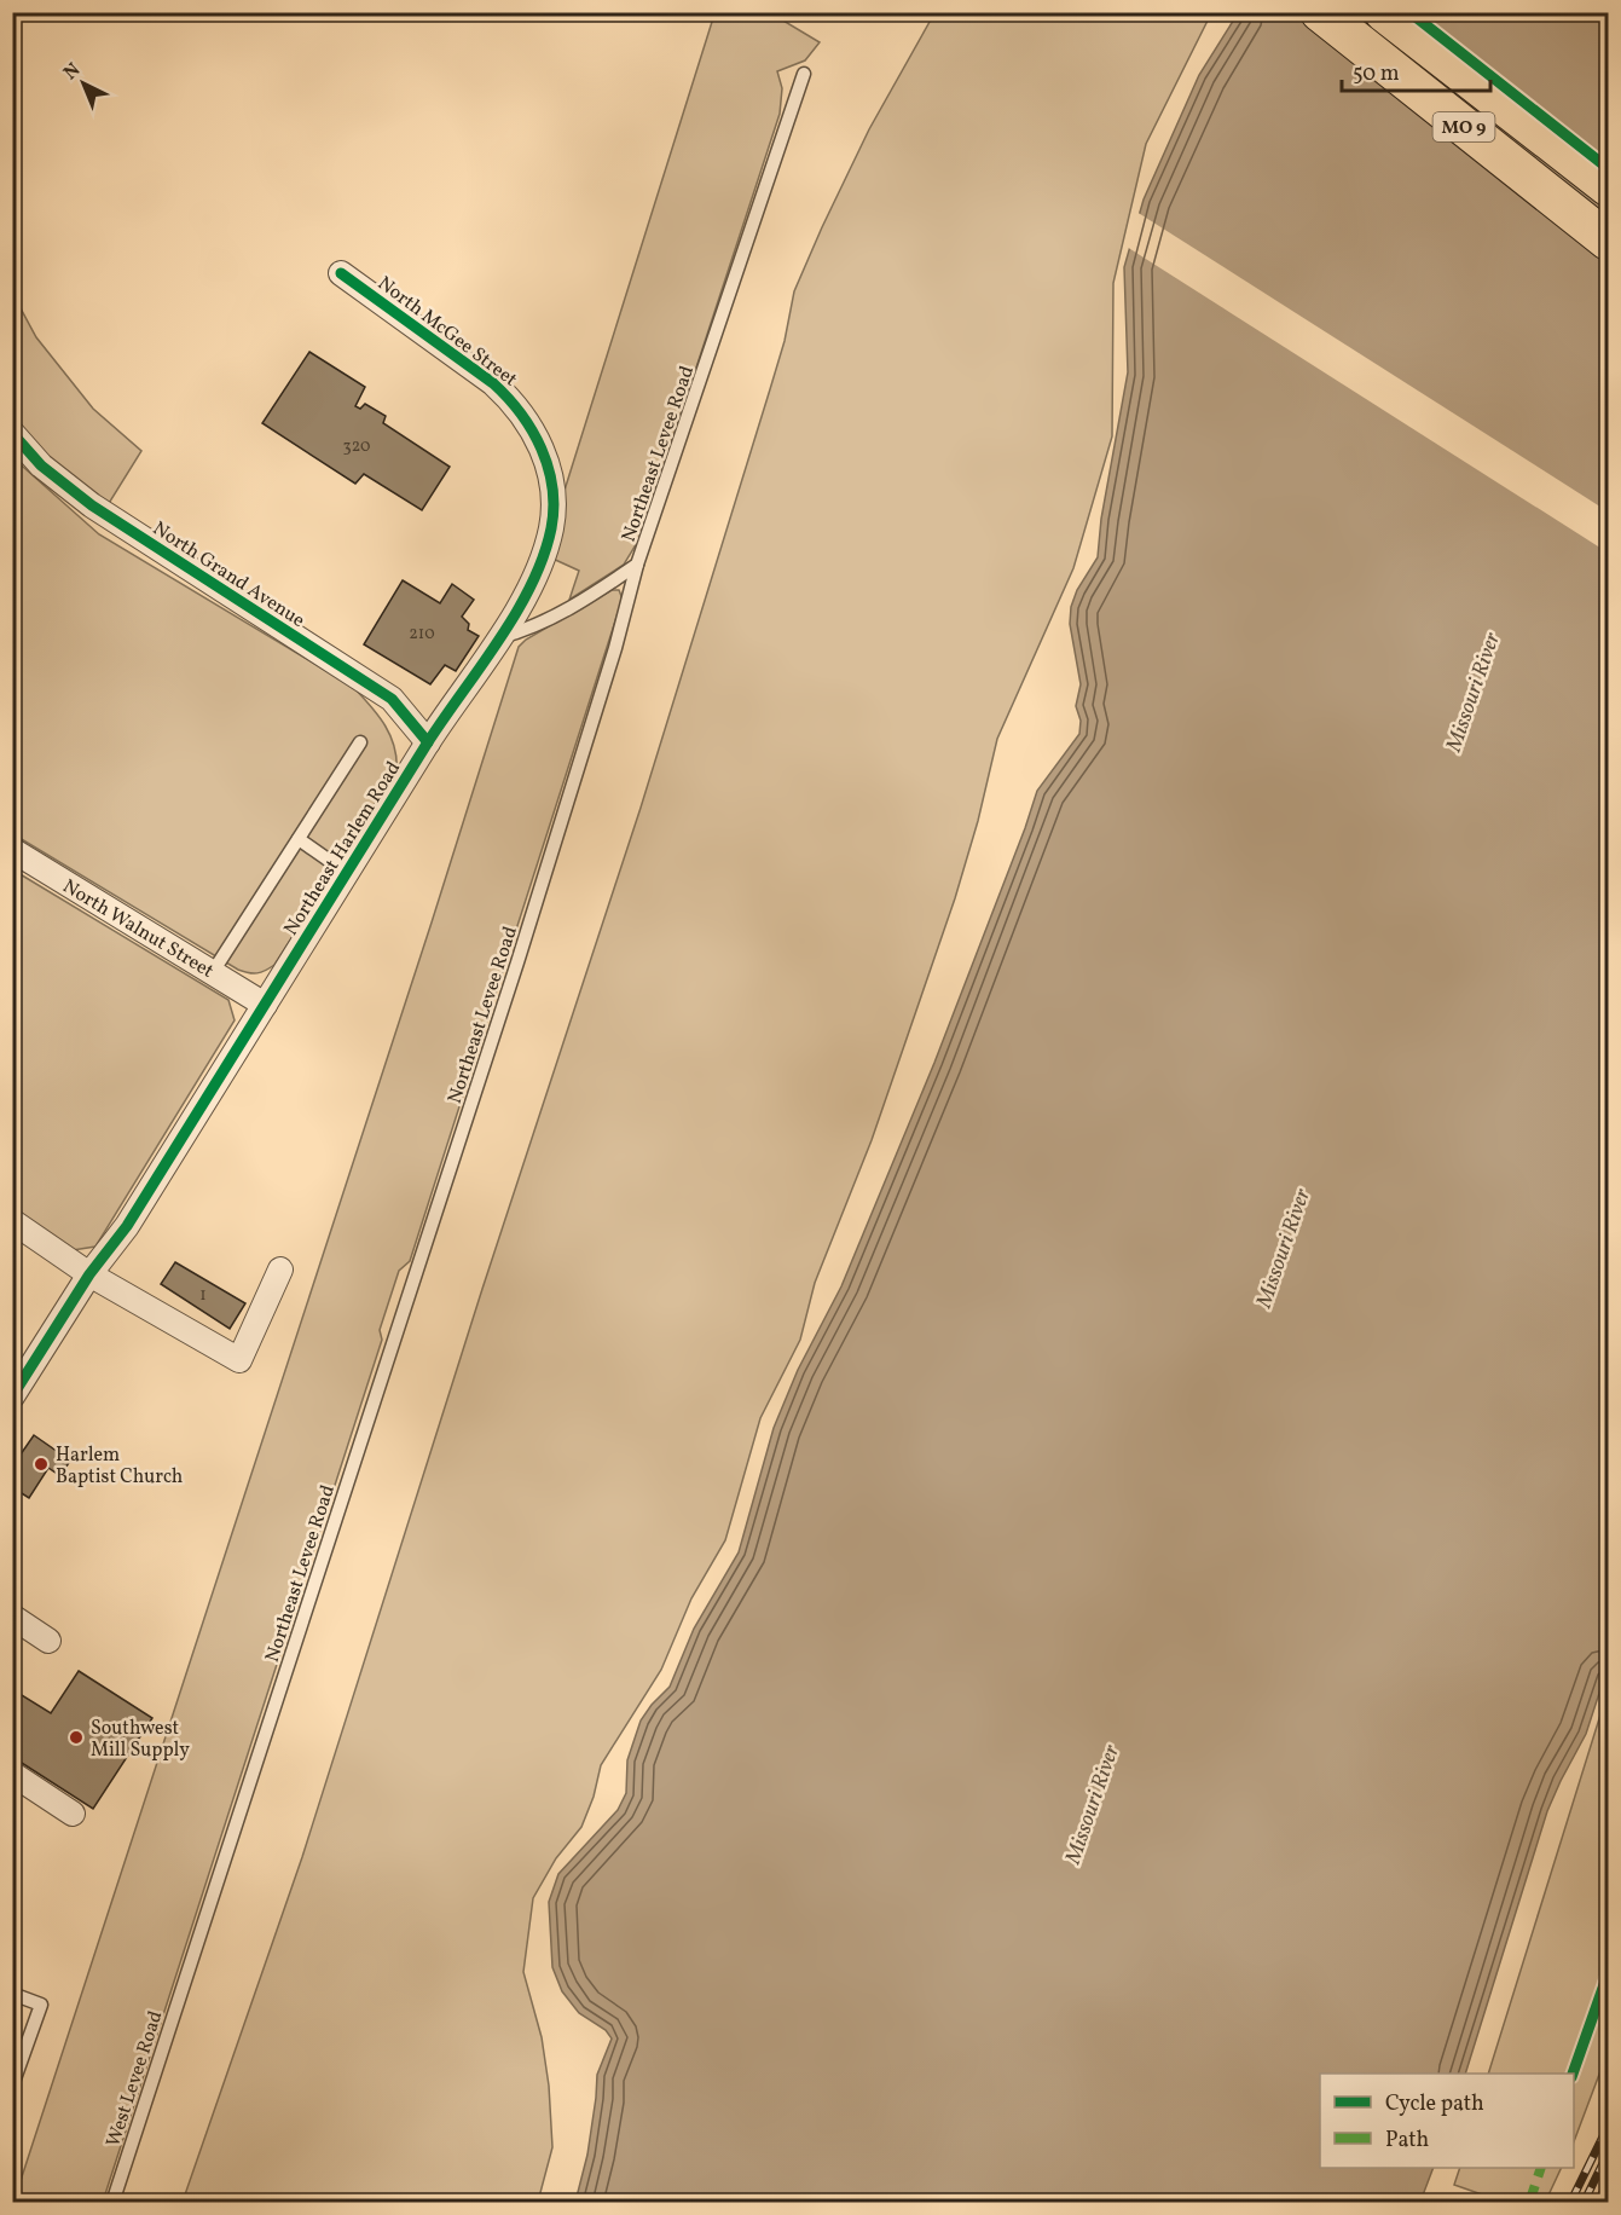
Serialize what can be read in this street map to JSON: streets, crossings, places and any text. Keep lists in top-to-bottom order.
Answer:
{
  "streets": {
    "main road": ["MO 9"],
    "street": [
      "North McGee Street",
      "North Grand Avenue",
      "Northeast Harlem Road",
      "North Walnut Street"
    ],
    "lane": ["Northeast Levee Road", "West Levee Road"]
  },
  "crossings": [
    ["North McGee Street", "Northeast Harlem Road"],
    ["Northeast Levee Road", "West Levee Road"],
    ["North Grand Avenue", "Northeast Harlem Road"],
    ["Northeast Harlem Road", "North Walnut Street"]
  ],
  "water": ["Missouri River"],
  "places": ["Harlem Baptist Church", "Southwest Mill Supply"],
  "house_numbers": ["320", "210", "1"],
  "legend": ["Cycle path", "Path"],
  "scale_bar": "50 m",
  "north": "top left"
}
